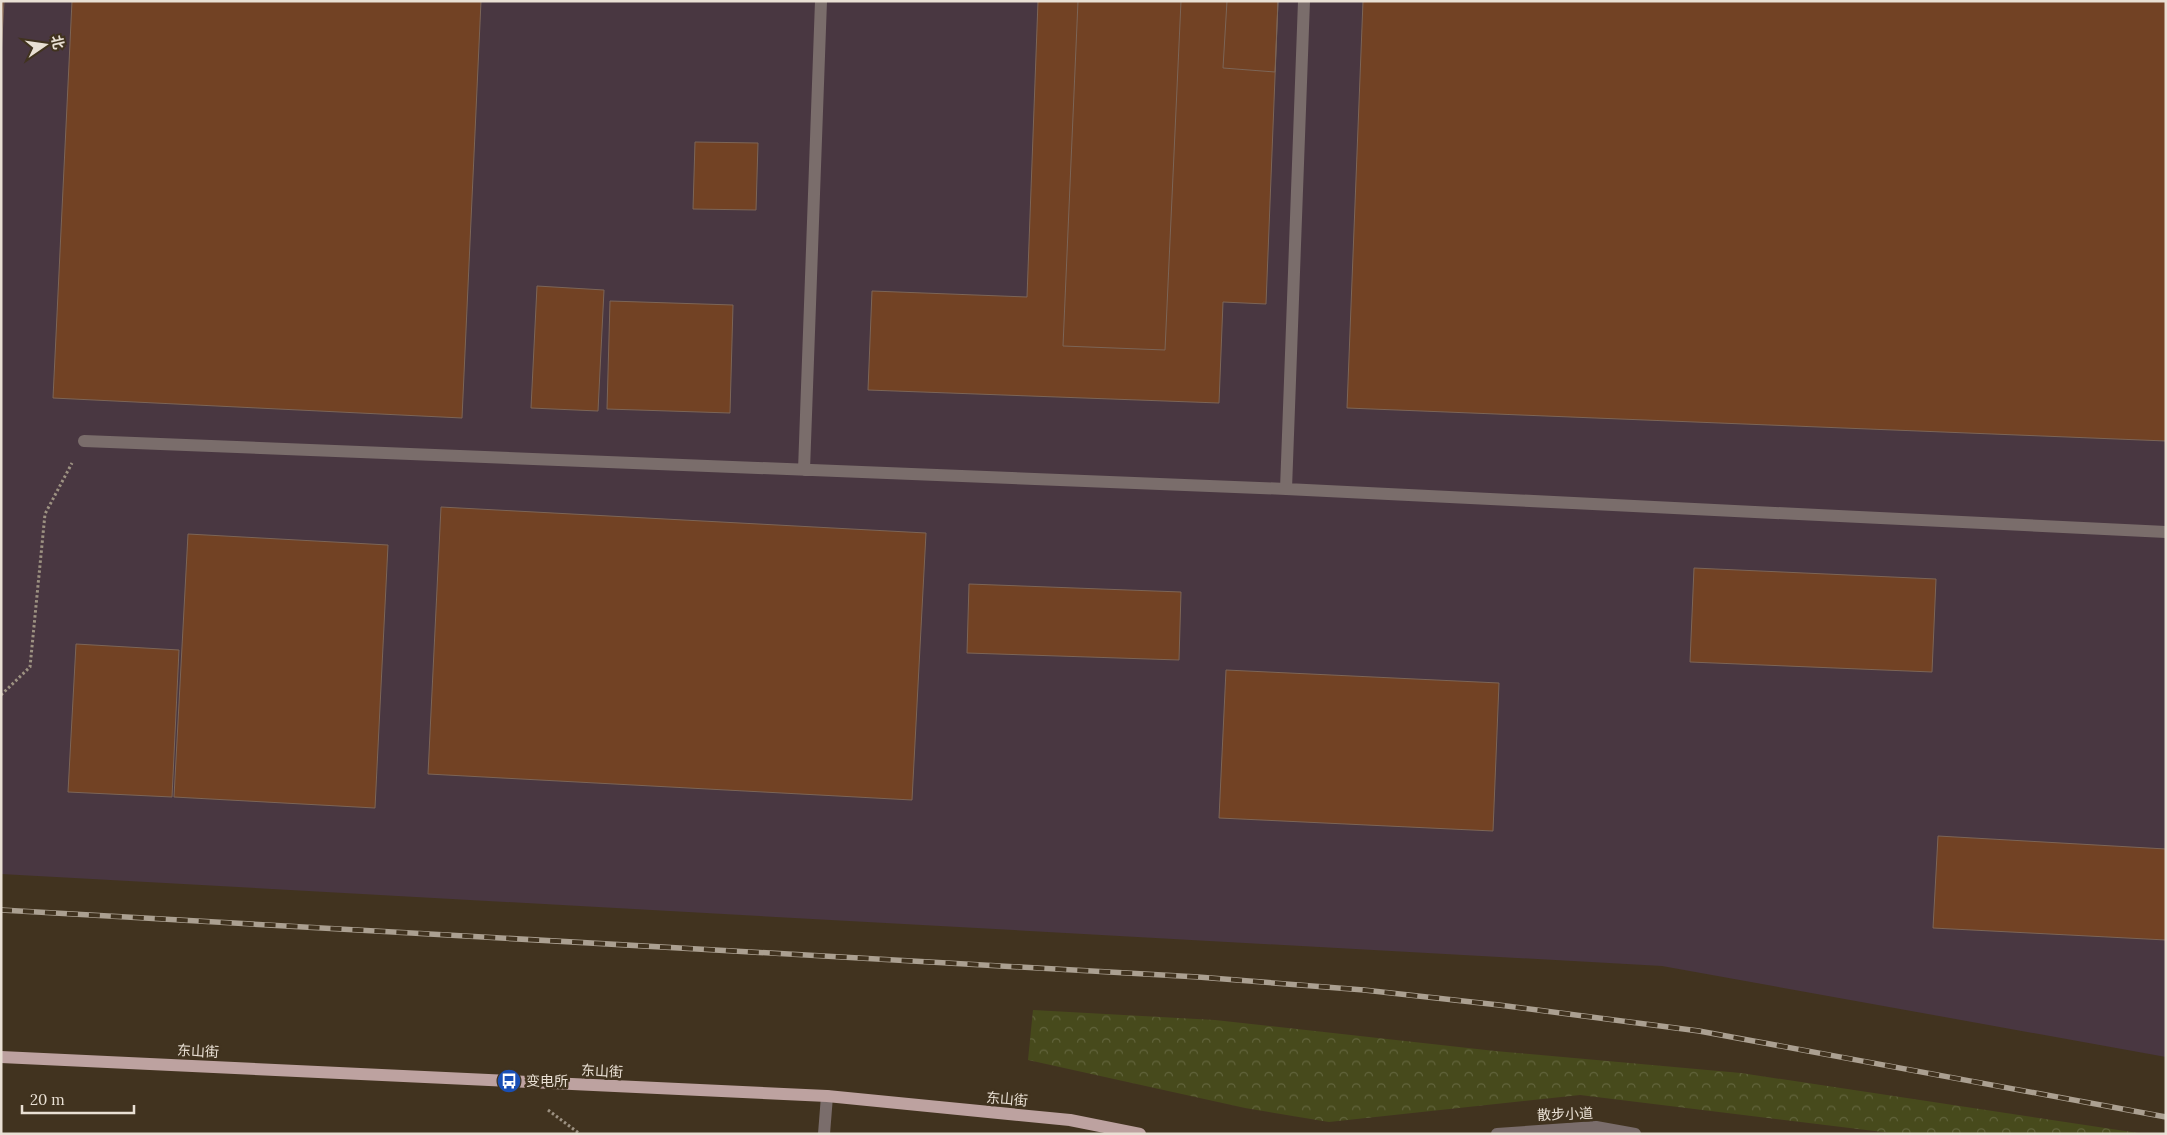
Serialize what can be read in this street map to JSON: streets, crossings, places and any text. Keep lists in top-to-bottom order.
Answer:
{
  "streets": {
    "main road": ["东山街"],
    "street": ["散步小道"]
  },
  "places": {
    "bus stop": ["变电所"]
  },
  "scale_bar": "20 m",
  "north": "right"
}
